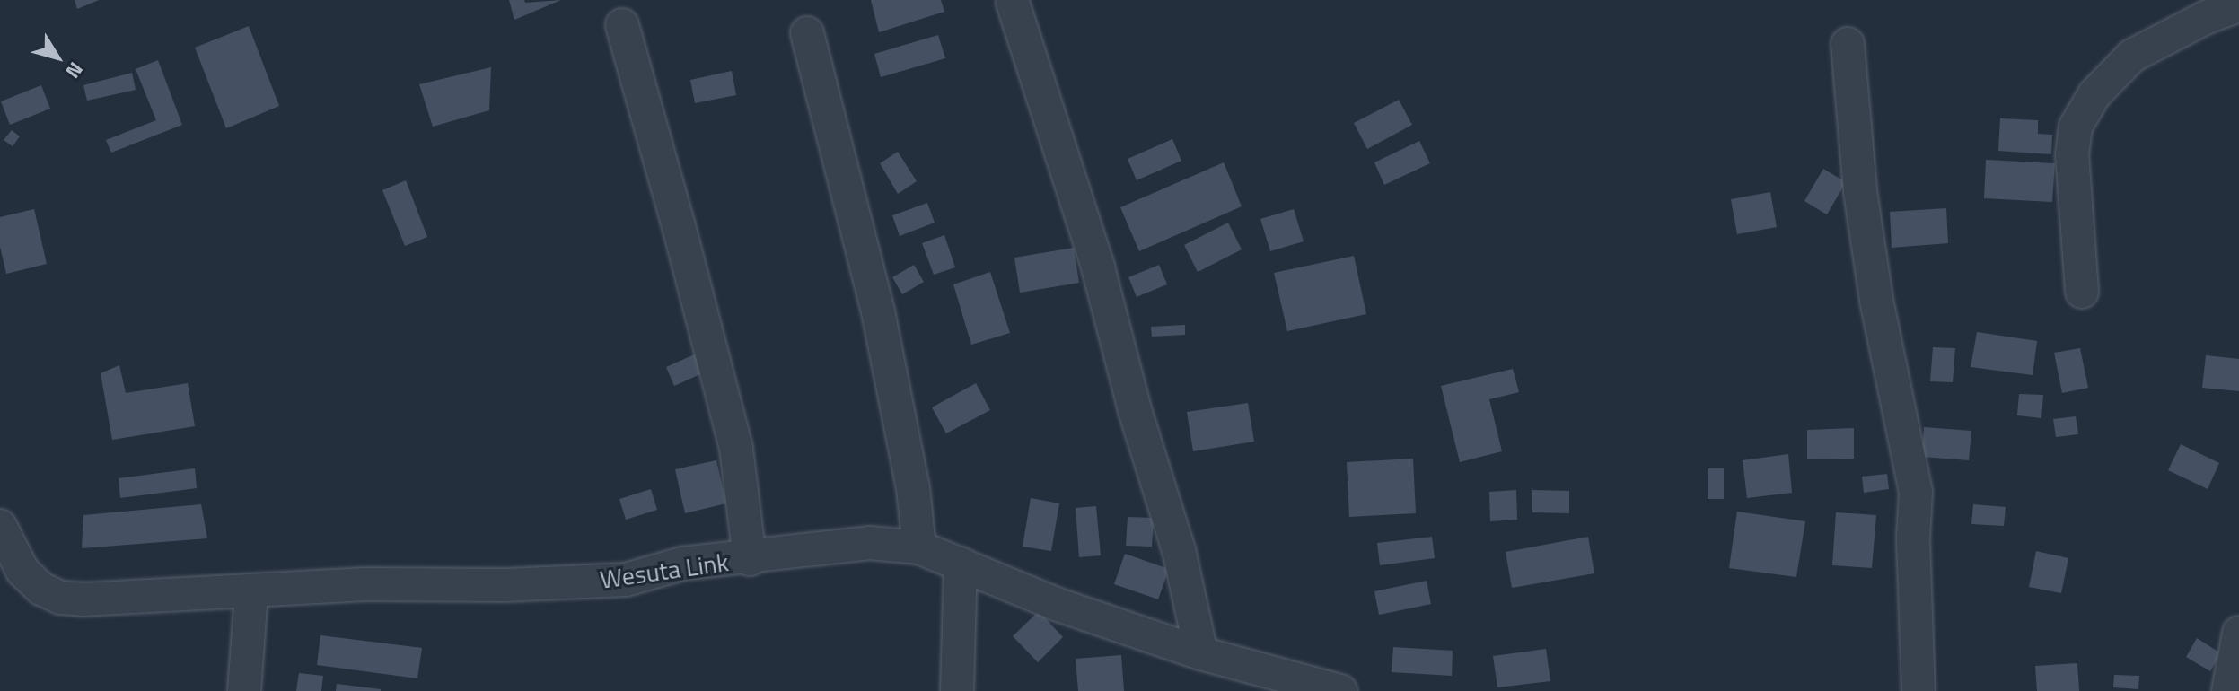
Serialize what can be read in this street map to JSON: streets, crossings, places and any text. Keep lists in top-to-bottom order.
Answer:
{
  "streets": {
    "street": ["Wesuta Link"]
  },
  "north": "bottom right"
}
